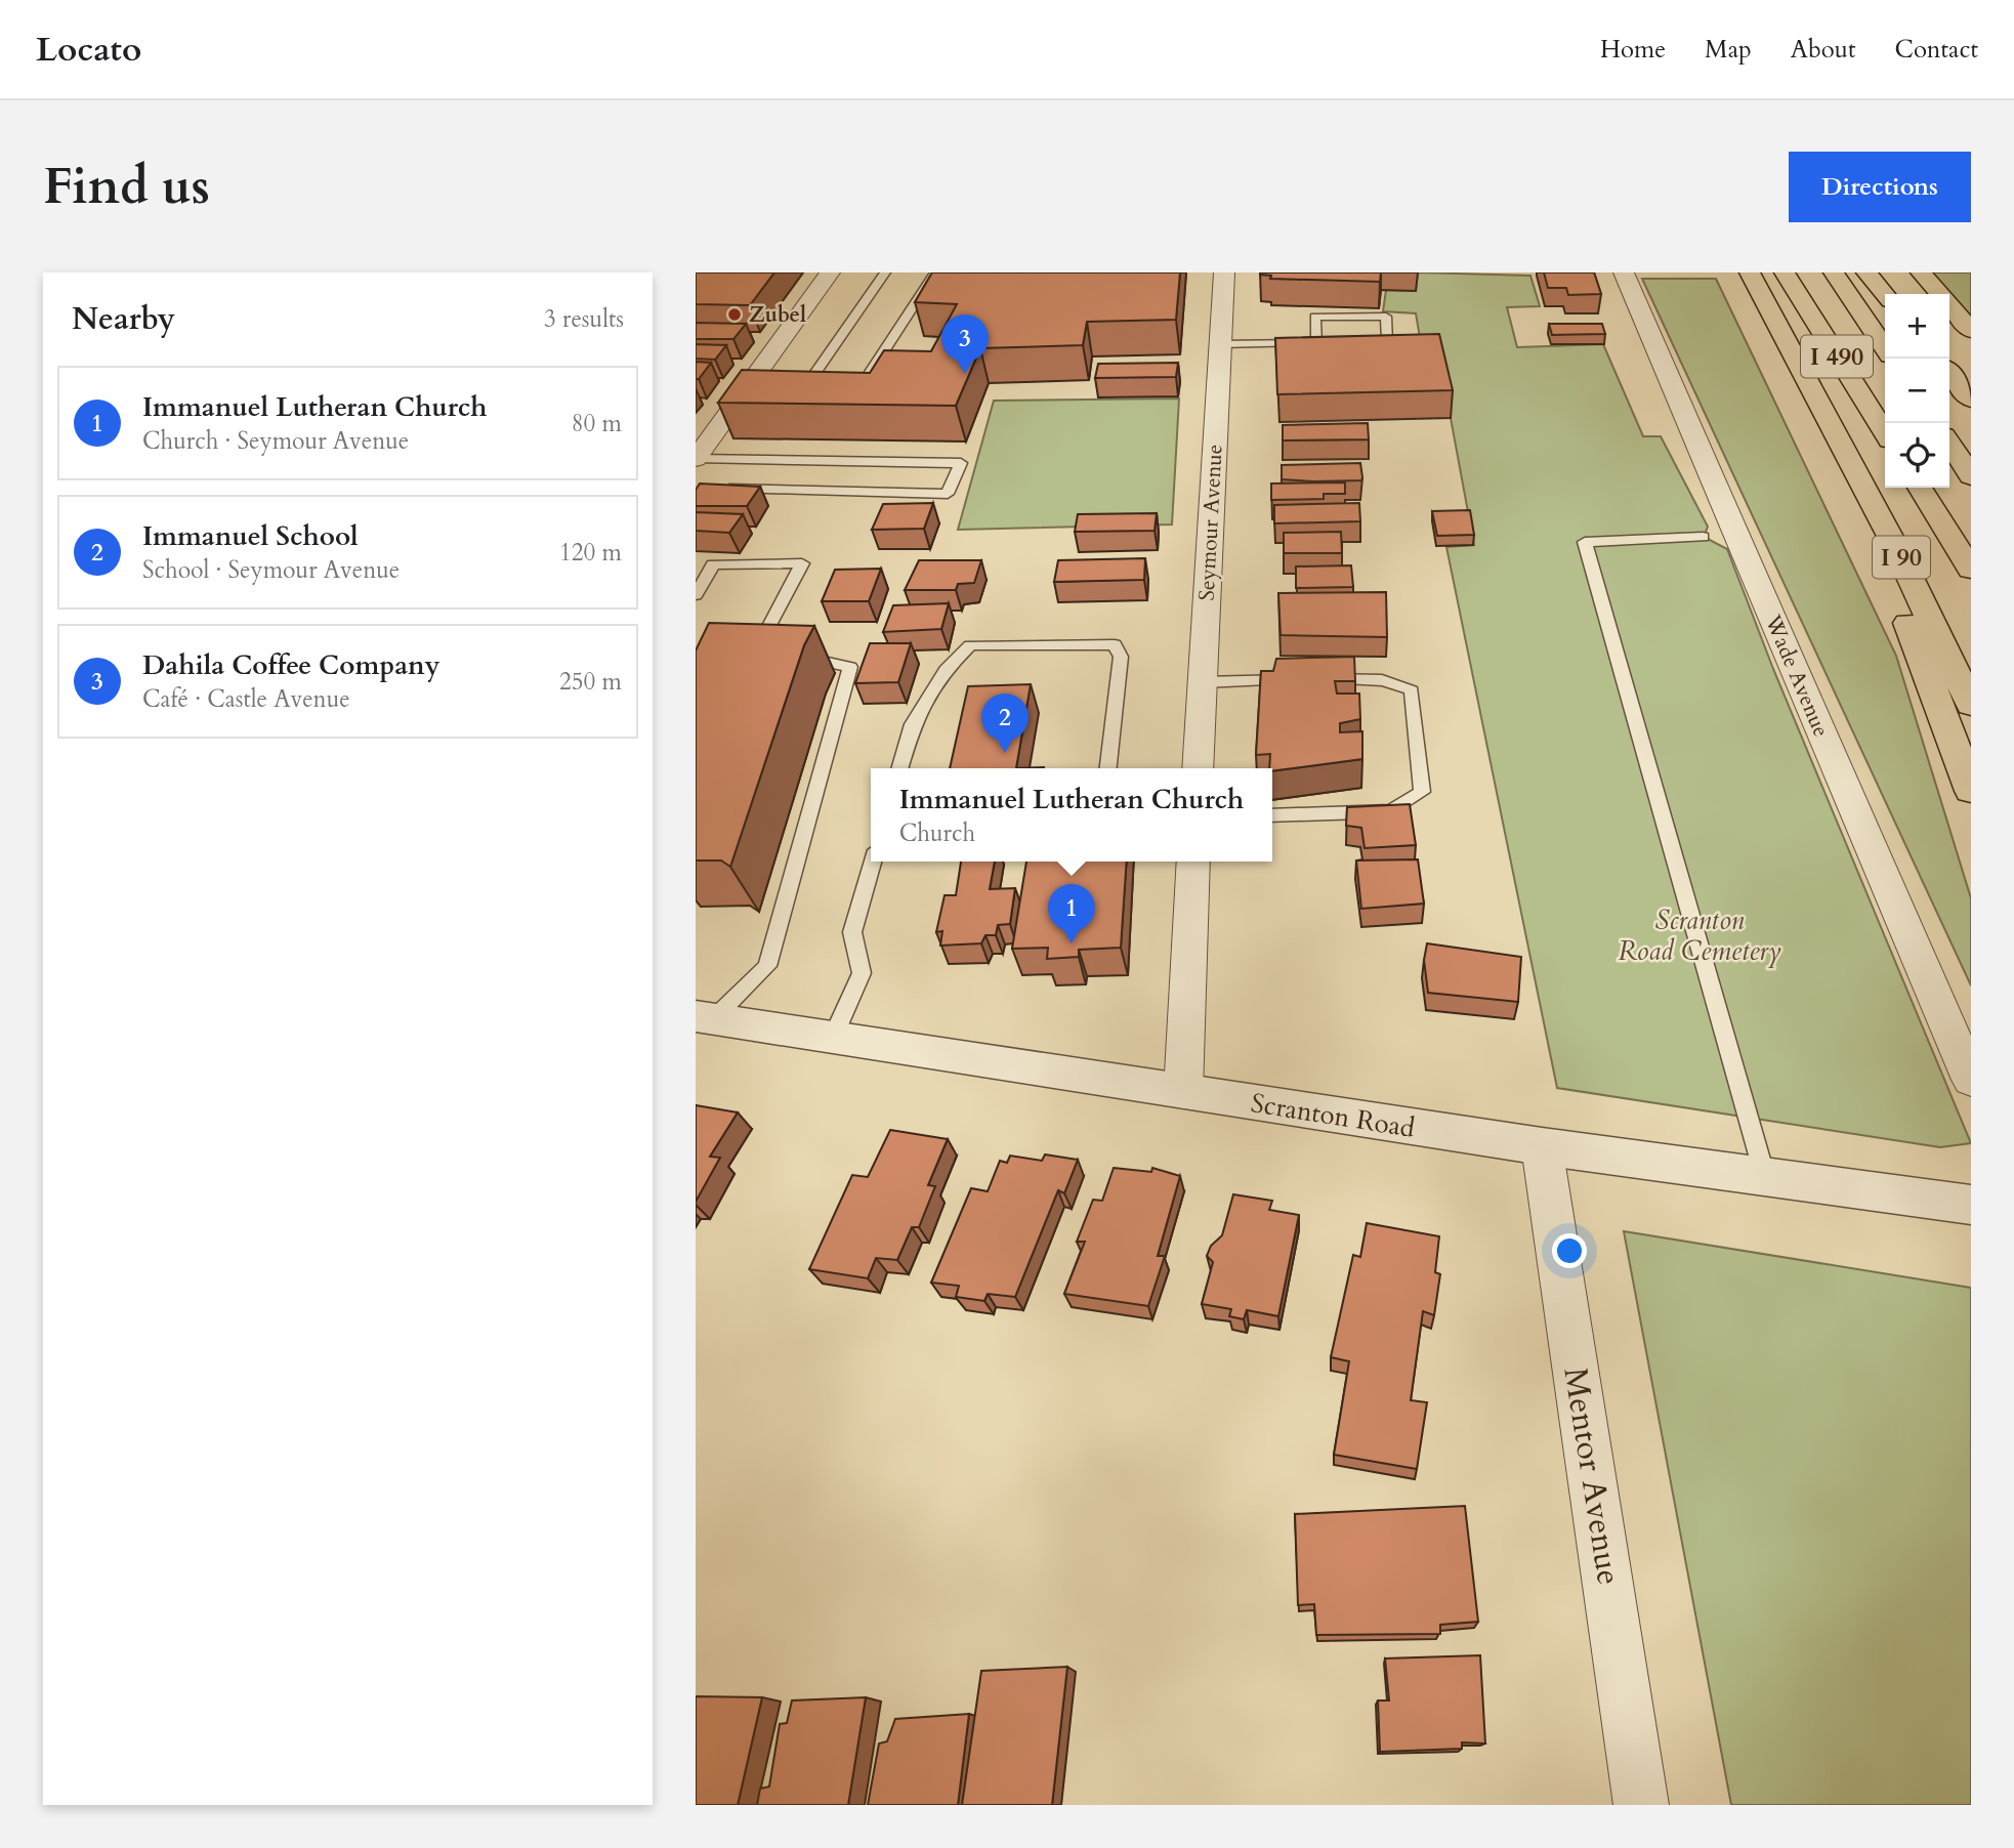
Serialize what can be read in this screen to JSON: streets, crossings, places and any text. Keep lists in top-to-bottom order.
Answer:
{
  "streets": {
    "highway": ["I 490", "I 90"],
    "street": [
      "Seymour Avenue",
      "Wade Avenue",
      "Scranton Road",
      "Mentor Avenue"
    ]
  },
  "crossings": [
    ["Scranton Road", "Mentor Avenue"]
  ],
  "parks": ["Scranton Road Cemetery"],
  "places": ["Zubel"],
  "page": {
    "header": "Locato",
    "nav": [
      "Home",
      "Map",
      "About",
      "Contact"
    ],
    "buttons": "Directions",
    "title": "Find us",
    "heading": ["Nearby", "3 results"],
    "map_buttons": ["+", "−"],
    "pins": ["3", "2", "1"],
    "list": [
      {
        "mark": "1",
        "name": "Immanuel Lutheran Church",
        "note": "Church · Seymour Avenue",
        "value": "80 m"
      },
      {
        "mark": "2",
        "name": "Immanuel School",
        "note": "School · Seymour Avenue",
        "value": "120 m"
      },
      {
        "mark": "3",
        "name": "Dahila Coffee Company",
        "note": "Café · Castle Avenue",
        "value": "250 m"
      }
    ],
    "popup": ["Immanuel Lutheran Church", "Church"]
  }
}
